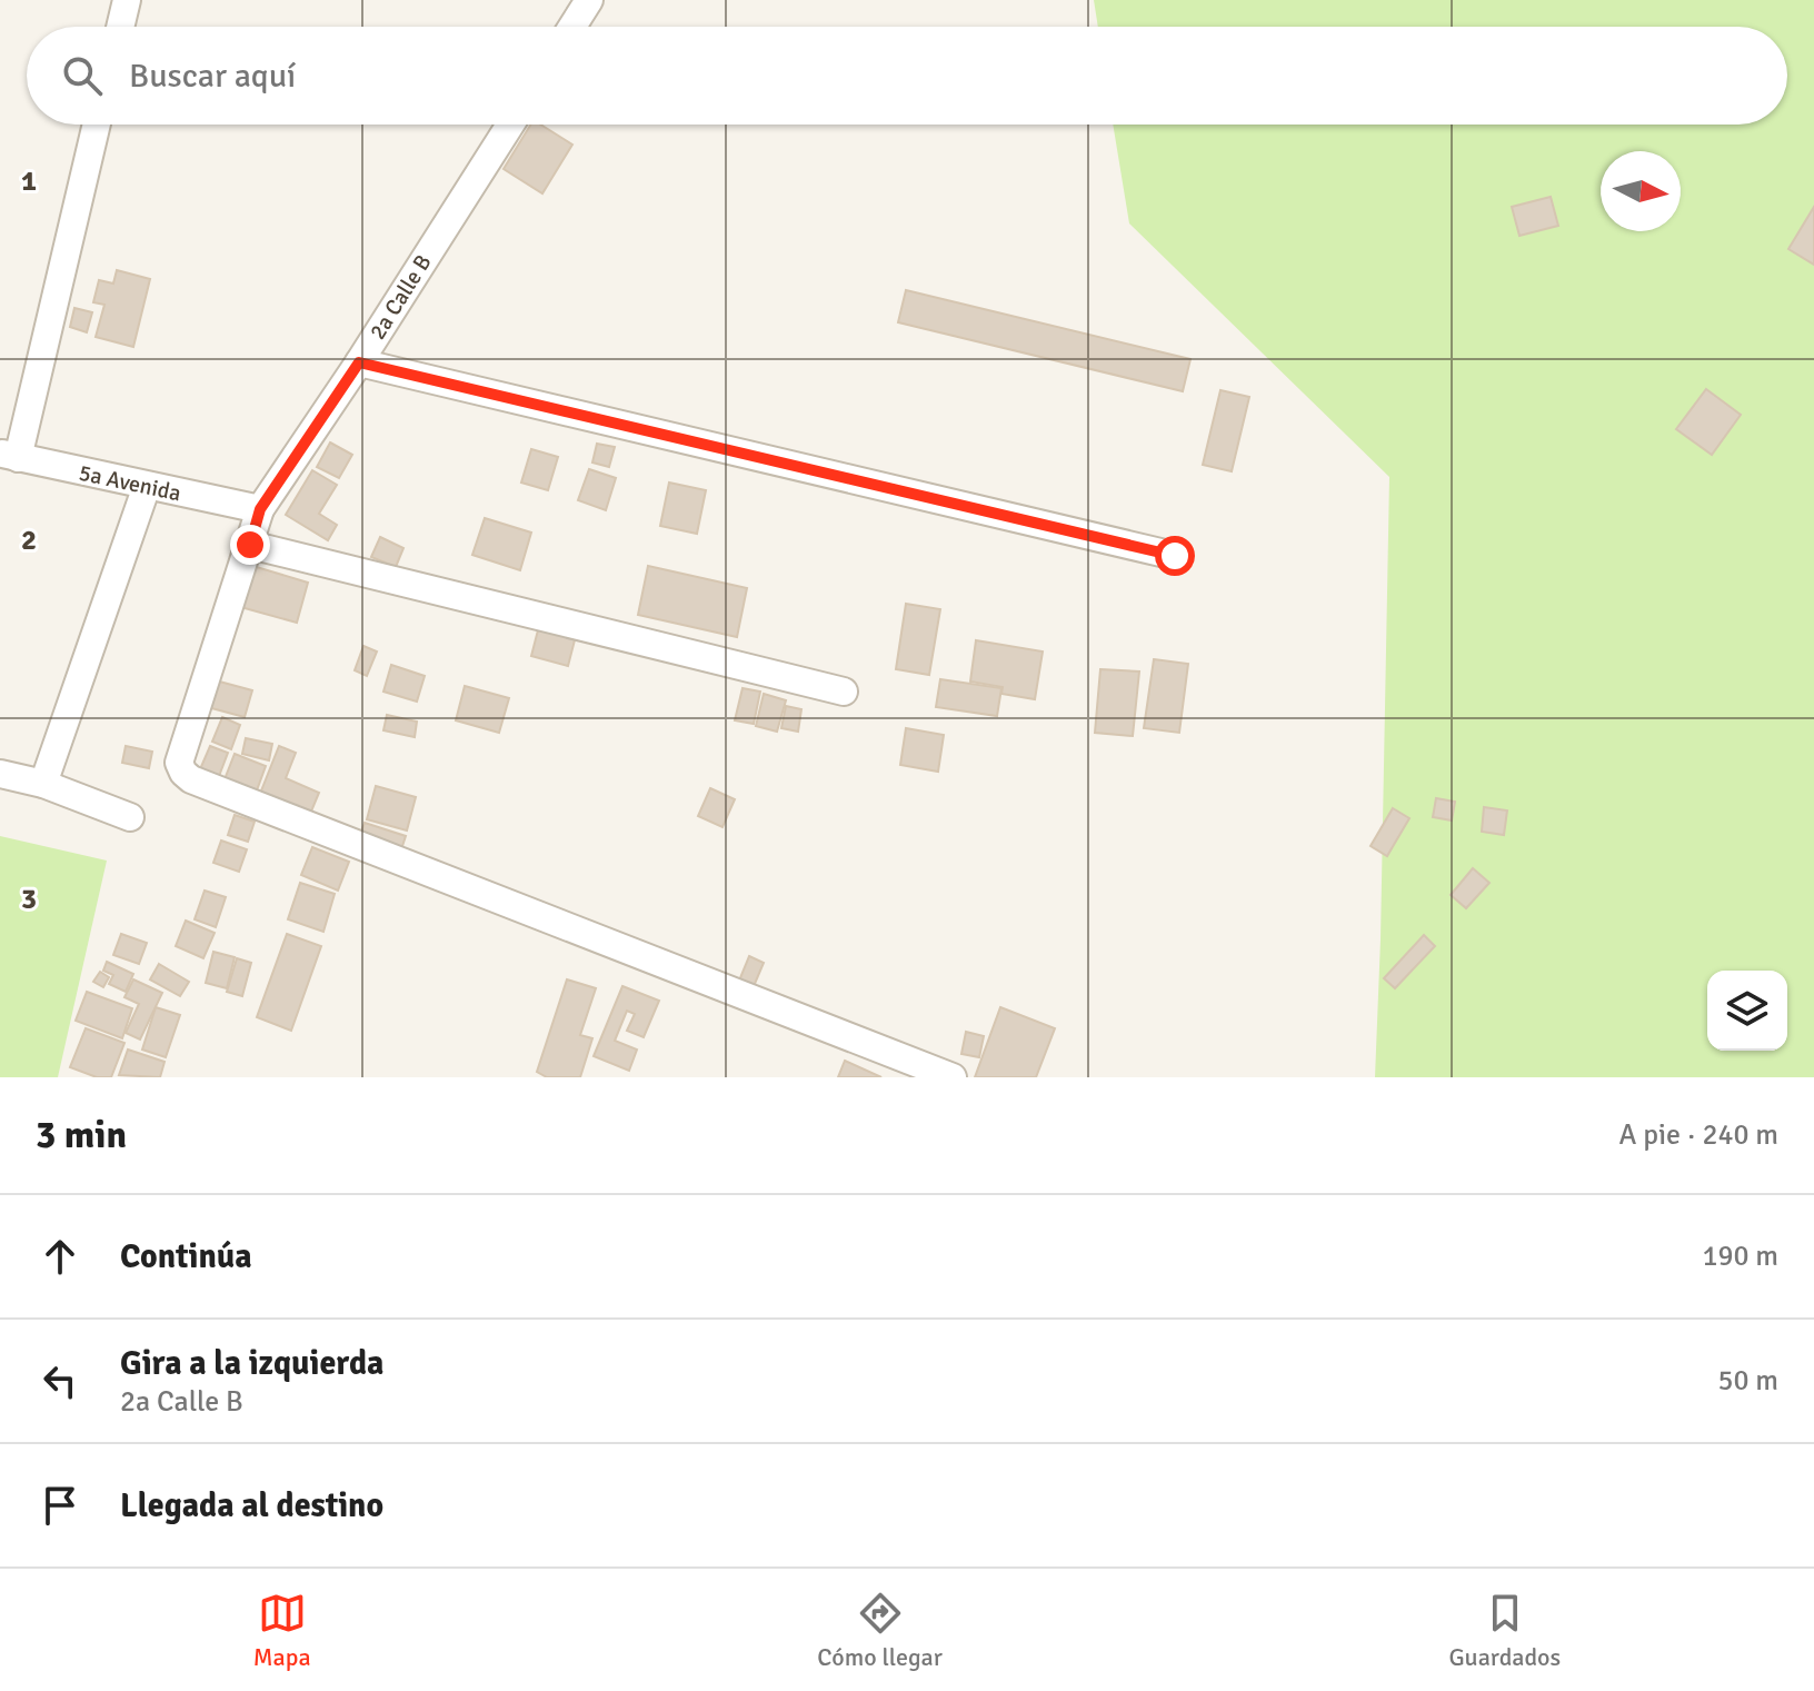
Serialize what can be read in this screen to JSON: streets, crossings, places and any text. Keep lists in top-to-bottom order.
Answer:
{
  "streets": {
    "street": ["2a Calle B", "5a Avenida"]
  },
  "crossings": [
    ["2a Calle B", "5a Avenida"]
  ],
  "north": "right",
  "page": {
    "search": "Buscar aquí",
    "heading": ["3 min", "A pie · 240 m"],
    "list": [
      ["Continúa", "190 m"],
      ["Gira a la izquierda", "2a Calle B", "50 m"],
      "Llegada al destino"
    ],
    "nav": ["Mapa", "Cómo llegar", "Guardados"]
  },
  "grid": {
    "rows": ["1", "2", "3"]
  }
}
